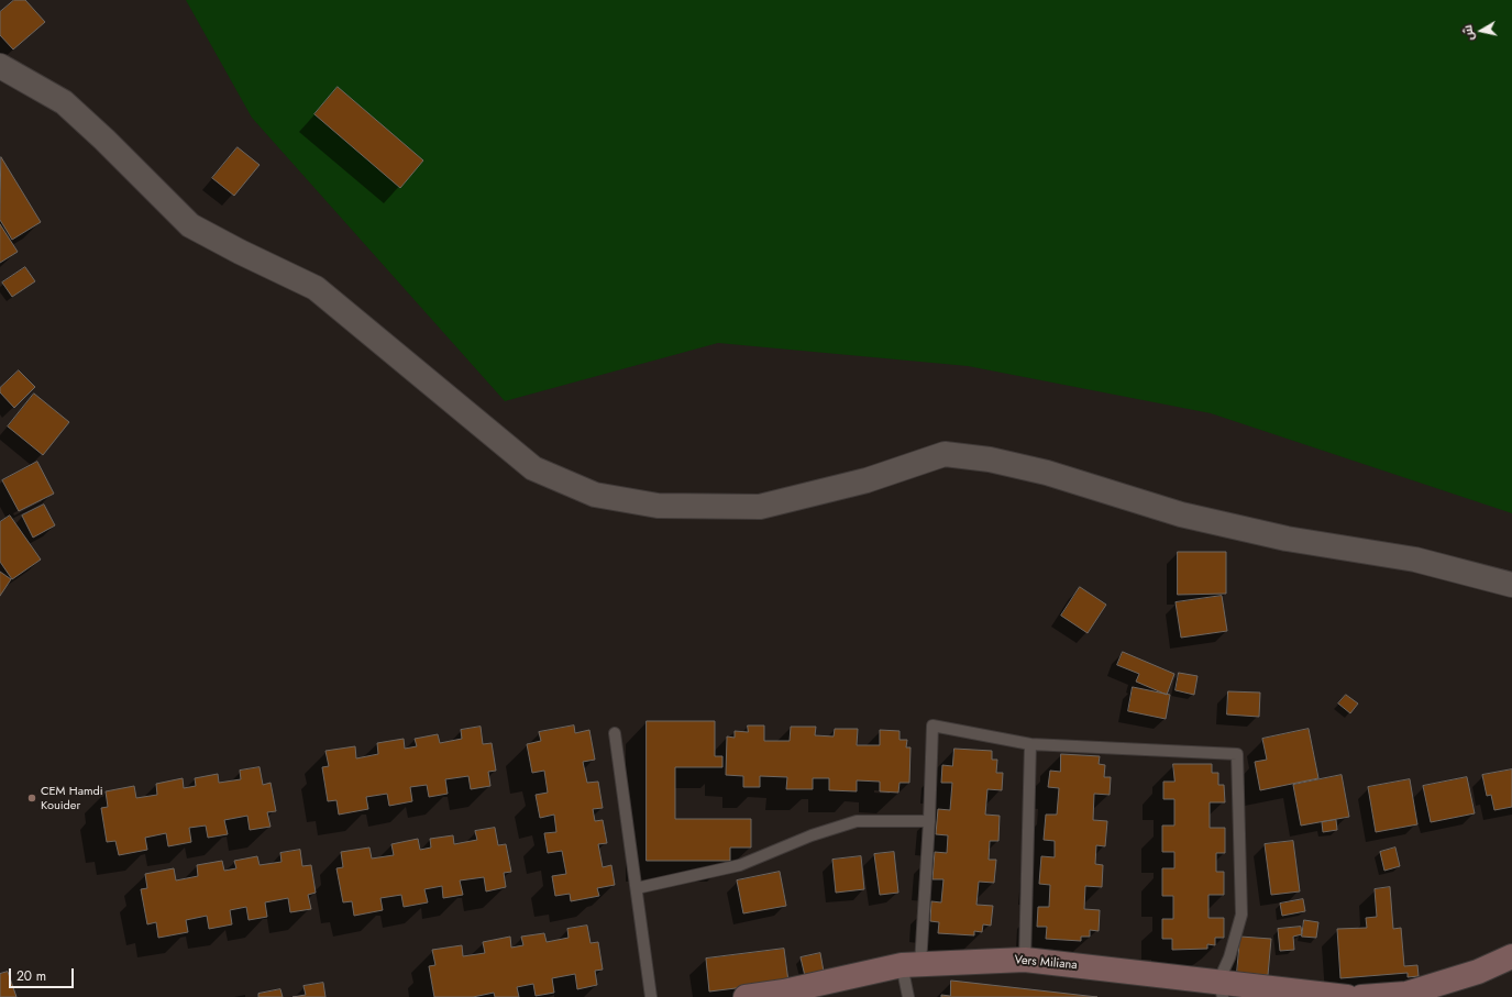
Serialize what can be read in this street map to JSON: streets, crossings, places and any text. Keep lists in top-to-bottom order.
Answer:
{
  "streets": {
    "main road": ["Vers Miliana"]
  },
  "places": ["CEM Hamdi Kouider"],
  "scale_bar": "20 m",
  "north": "left"
}
